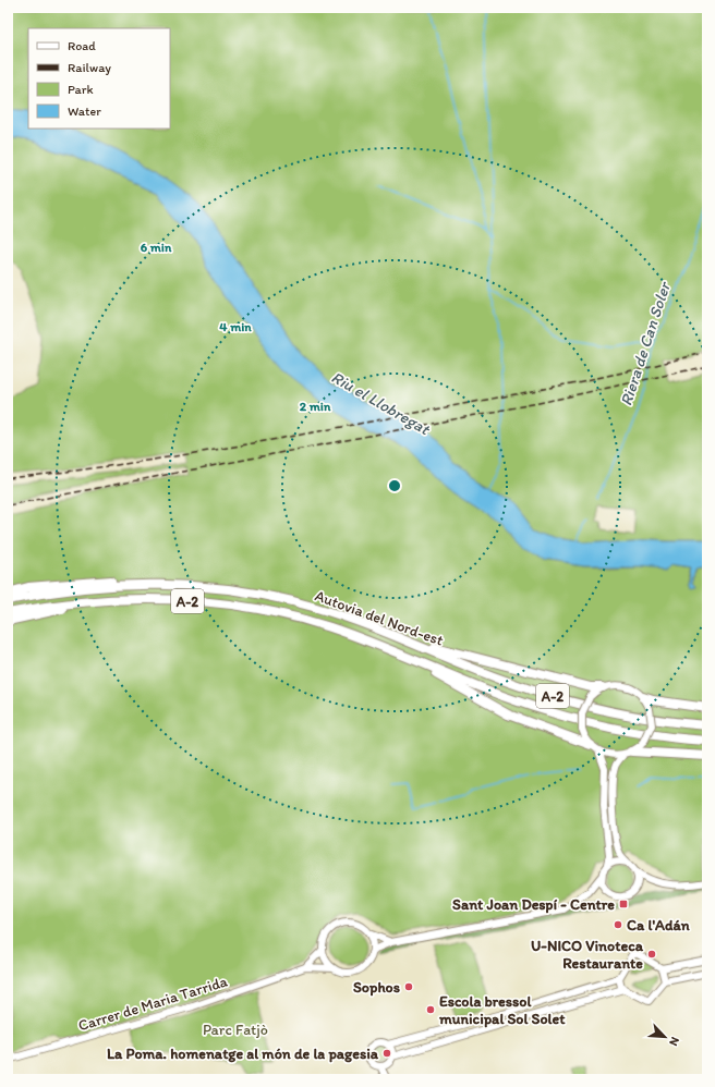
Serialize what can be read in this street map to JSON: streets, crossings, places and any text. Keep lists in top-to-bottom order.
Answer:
{
  "streets": {
    "highway": ["A-2", "Autovia del Nord-est"],
    "main road": ["Carrer de Maria Tarrida"]
  },
  "water": ["Riera de Can Soler", "Riu el Llobregat"],
  "parks": ["Parc Fatjò"],
  "places": {
    "transit": ["Sant Joan Despí - Centre"],
    "other": [
      "Ca l'Adán",
      "U-NICO Vinoteca Restaurante",
      "Sophos",
      "Escola bressol municipal Sol Solet",
      "La Poma. homenatge al món de la pagesia"
    ]
  },
  "legend": [
    "Road",
    "Railway",
    "Park",
    "Water"
  ],
  "north": "bottom right",
  "rings": ["6 min", "4 min", "2 min"]
}
